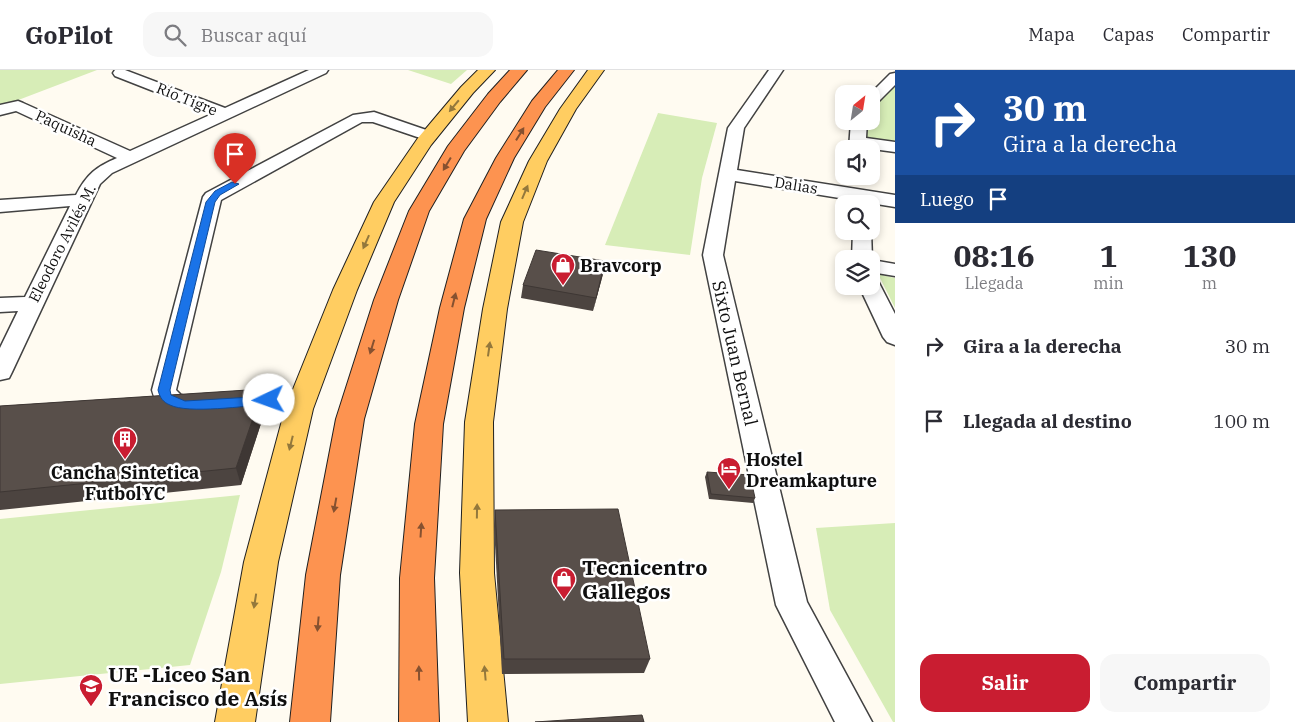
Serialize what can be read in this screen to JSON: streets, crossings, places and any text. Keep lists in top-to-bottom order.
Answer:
{
  "streets": {
    "street": [
      "Río Tigre",
      "Paquisha",
      "Dalias",
      "Eleodoro Avilés M.",
      "Sixto Juan Bernal"
    ]
  },
  "crossings": [
    ["Río Tigre", "Eleodoro Avilés M."],
    ["Paquisha", "Eleodoro Avilés M."],
    ["Dalias", "Sixto Juan Bernal"]
  ],
  "places": {
    "shop": ["Bravcorp", "Tecnicentro Gallegos"],
    "building": ["Cancha Sintetica FutbolYC"],
    "hotel": ["Hostel Dreamkapture"],
    "school or university": ["UE -Liceo San Francisco de Asís"]
  },
  "north": "top right",
  "page": {
    "header": "GoPilot",
    "search": "Buscar aquí",
    "nav": ["Mapa", "Capas", "Compartir"],
    "turn": ["30 m", "Gira a la derecha"],
    "then": "Luego",
    "eta": [
      "08:16",
      "Llegada",
      "1",
      "min",
      "130",
      "m"
    ],
    "list": [
      {
        "name": "Gira a la derecha",
        "value": "30 m"
      },
      {
        "name": "Llegada al destino",
        "value": "100 m"
      }
    ],
    "buttons": ["Salir", "Compartir"]
  }
}
